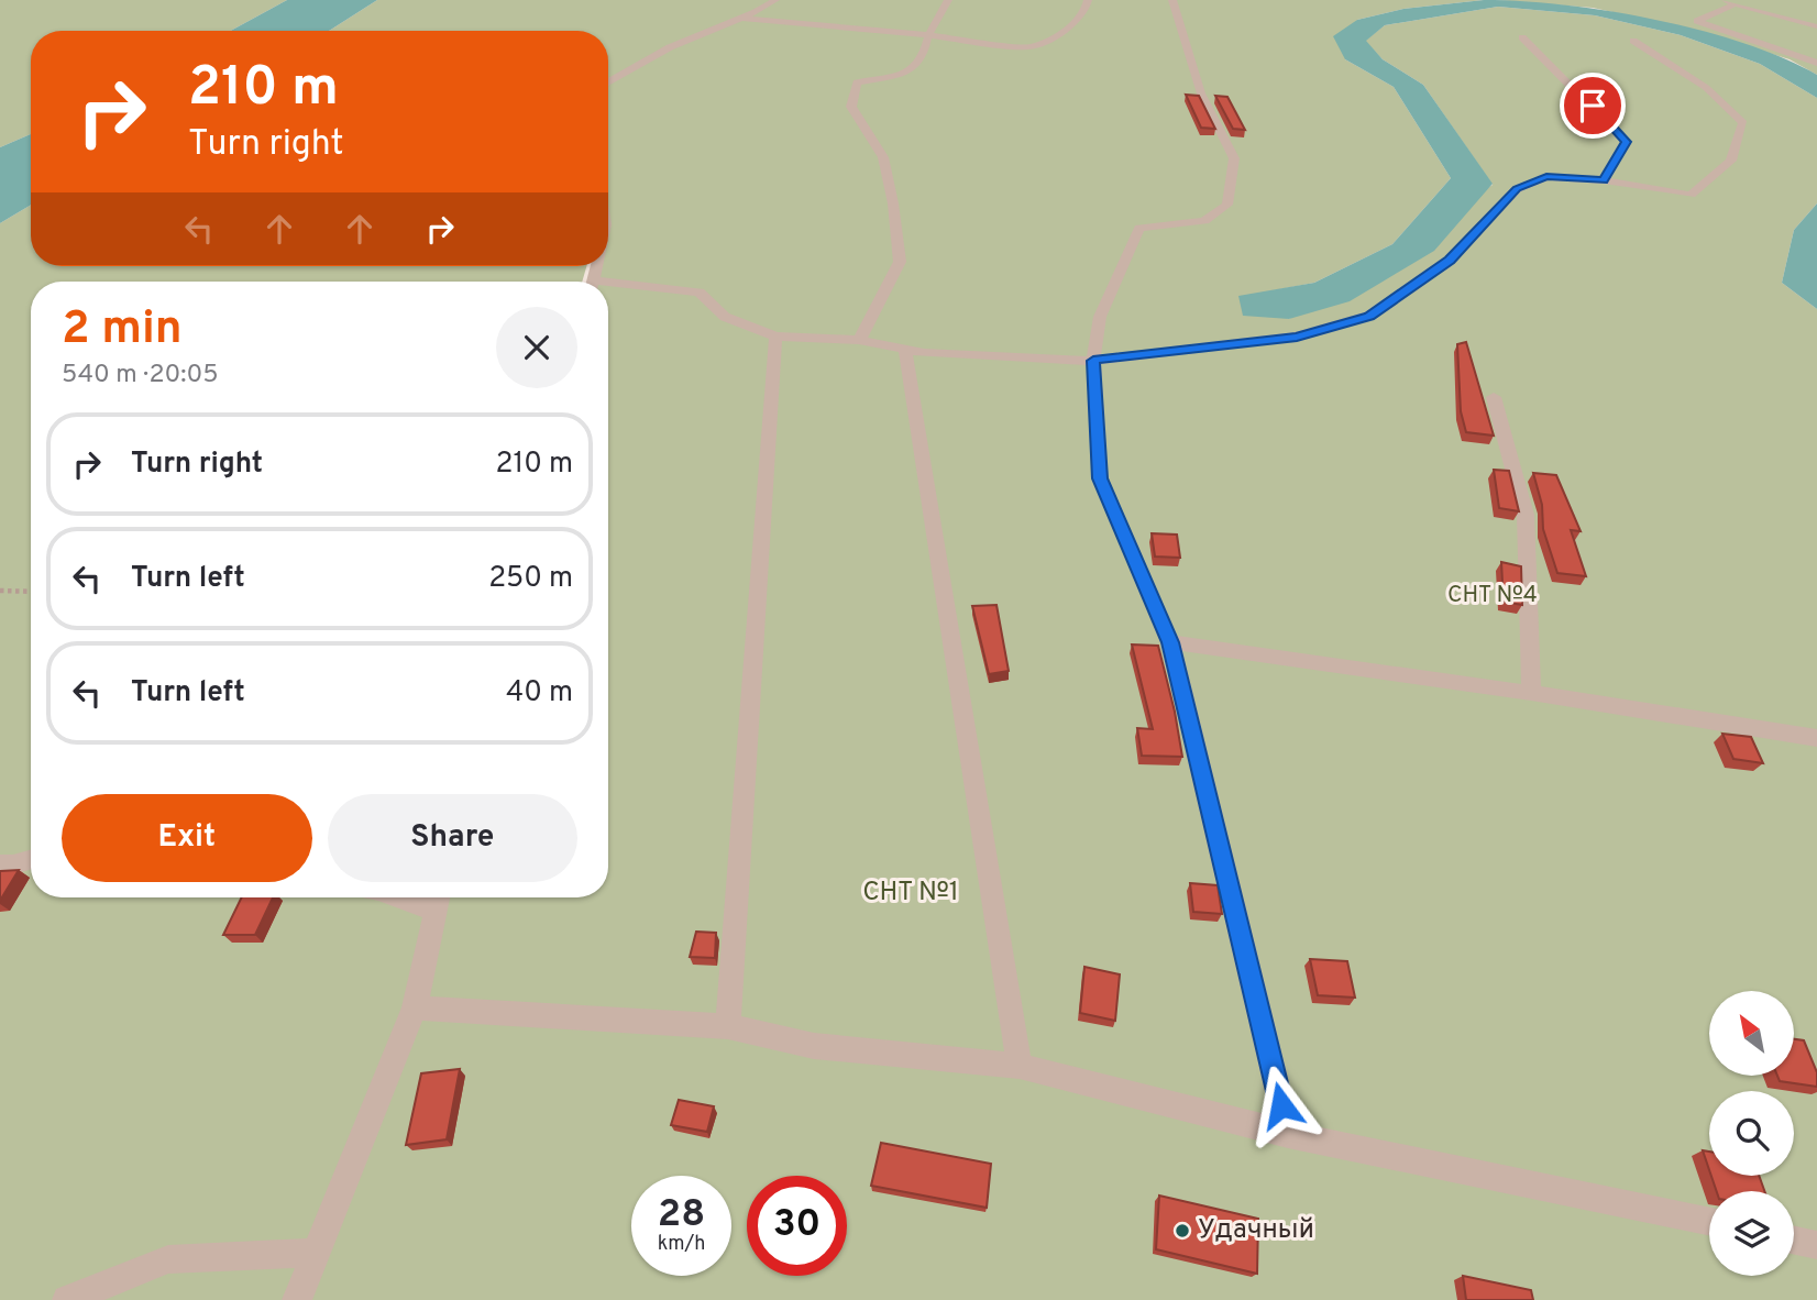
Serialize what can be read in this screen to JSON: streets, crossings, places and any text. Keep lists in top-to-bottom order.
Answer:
{
  "parks": ["СНТ №4", "СНТ №1"],
  "places": ["Удачный"],
  "north": "top left",
  "page": {
    "turn": ["210 m", "Turn right"],
    "heading": ["2 min", "540 m · 20:05"],
    "list": [
      {
        "name": "Turn right",
        "value": "210 m"
      },
      {
        "name": "Turn left",
        "value": "250 m"
      },
      {
        "name": "Turn left",
        "value": "40 m"
      }
    ],
    "buttons": ["Exit", "Share"],
    "speed": "28 km/h",
    "limit": "30"
  }
}
